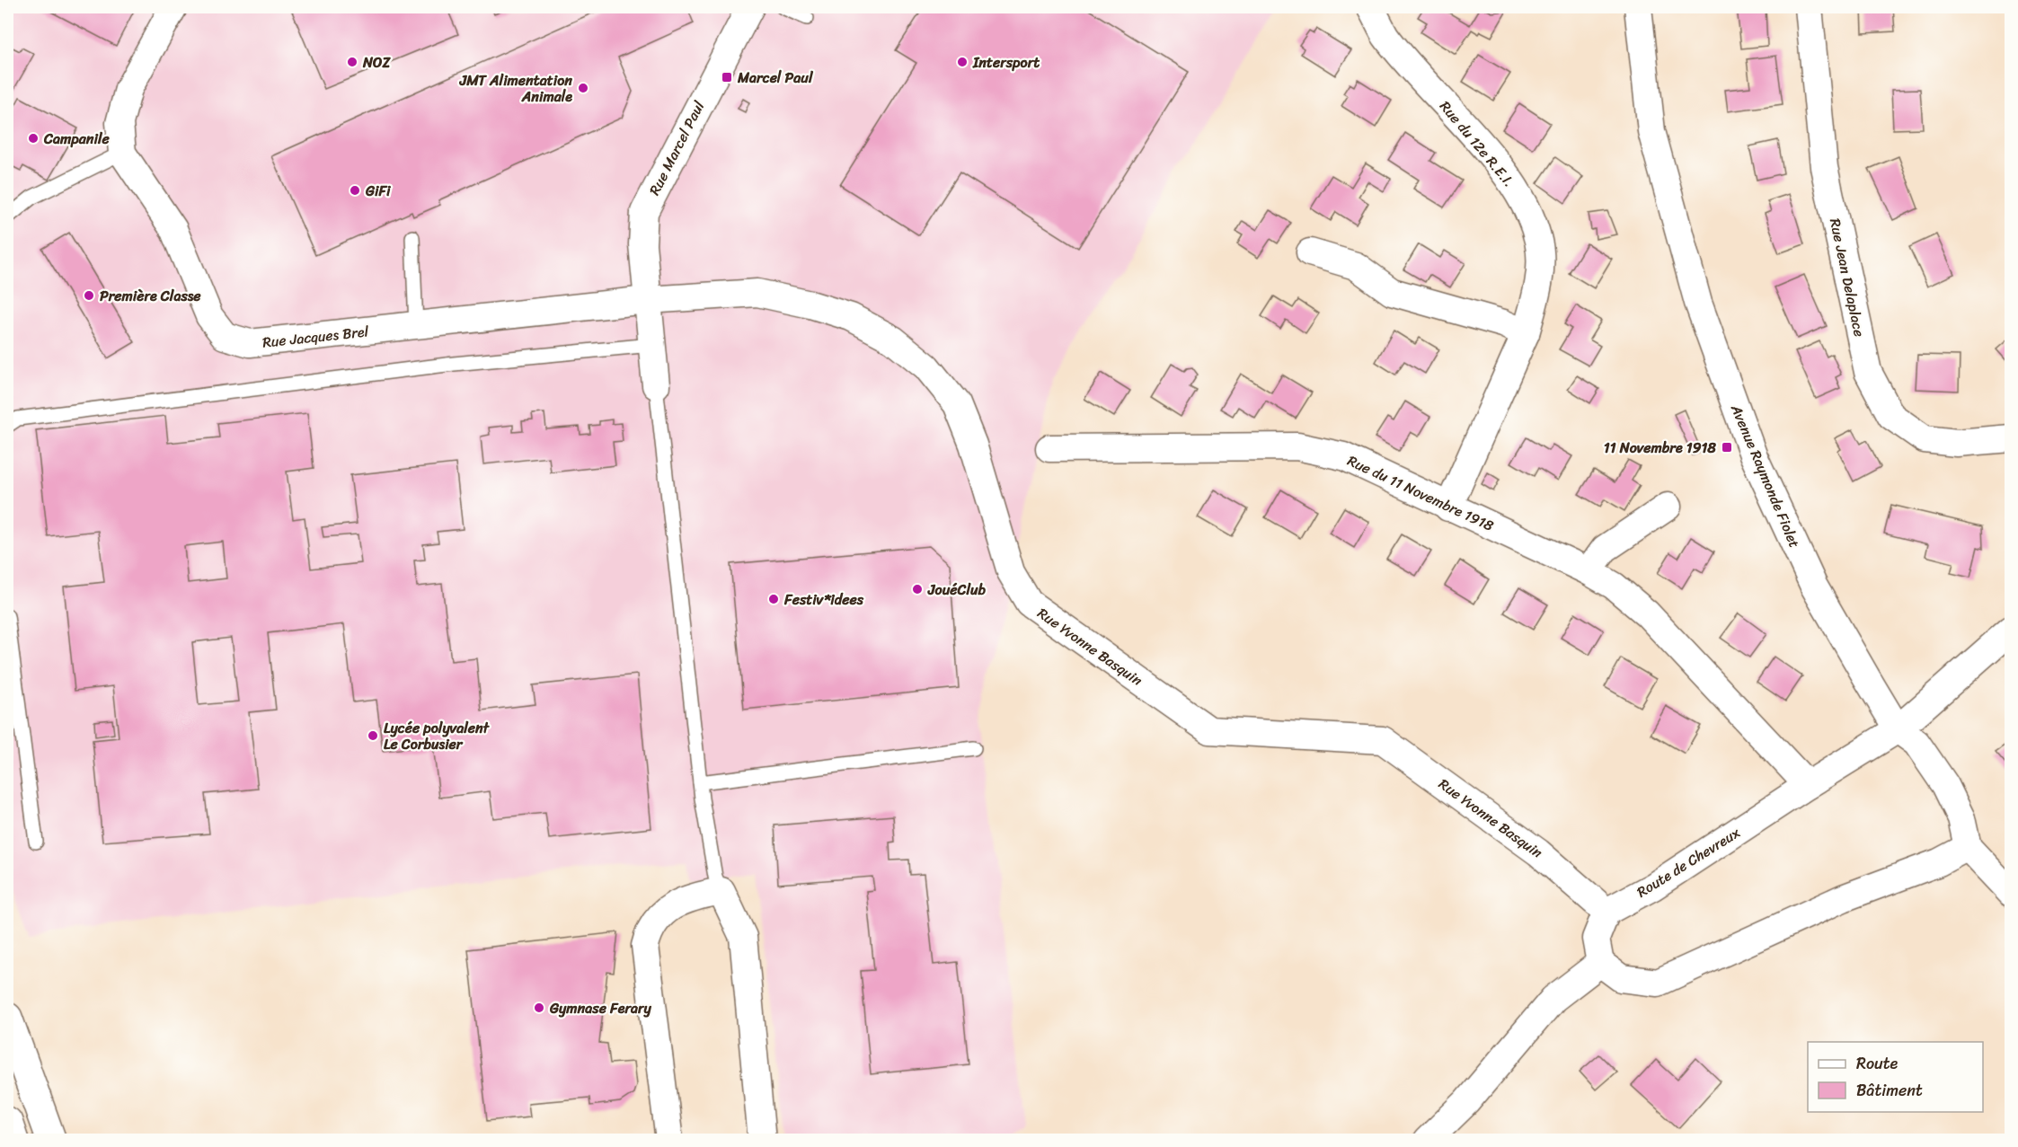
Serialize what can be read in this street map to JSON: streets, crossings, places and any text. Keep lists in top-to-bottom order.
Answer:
{
  "streets": {
    "street": [
      "Rue du 12e R.E.I.",
      "Rue Marcel Paul",
      "Rue Jean Delaplace",
      "Rue Jacques Brel",
      "Avenue Raymonde Fiolet",
      "Rue du 11 Novembre 1918",
      "Rue Yvonne Basquin",
      "Route de Chevreux"
    ]
  },
  "crossings": [
    ["Rue du 12e R.E.I.", "Rue du 11 Novembre 1918"],
    ["Rue Marcel Paul", "Rue Jacques Brel"],
    ["Rue Marcel Paul", "Rue Yvonne Basquin"],
    ["Rue Jacques Brel", "Rue Yvonne Basquin"],
    ["Avenue Raymonde Fiolet", "Route de Chevreux"],
    ["Rue du 11 Novembre 1918", "Route de Chevreux"],
    ["Rue Yvonne Basquin", "Route de Chevreux"]
  ],
  "places": {
    "other": [
      "NOZ",
      "Intersport",
      "JMT Alimentation Animale",
      "Campanile",
      "GiFi",
      "Première Classe",
      "JouéClub",
      "Festiv*idees",
      "Lycée polyvalent Le Corbusier",
      "Gymnase Ferary"
    ],
    "transit": ["Marcel Paul", "11 Novembre 1918"]
  },
  "legend": ["Route", "Bâtiment"]
}
